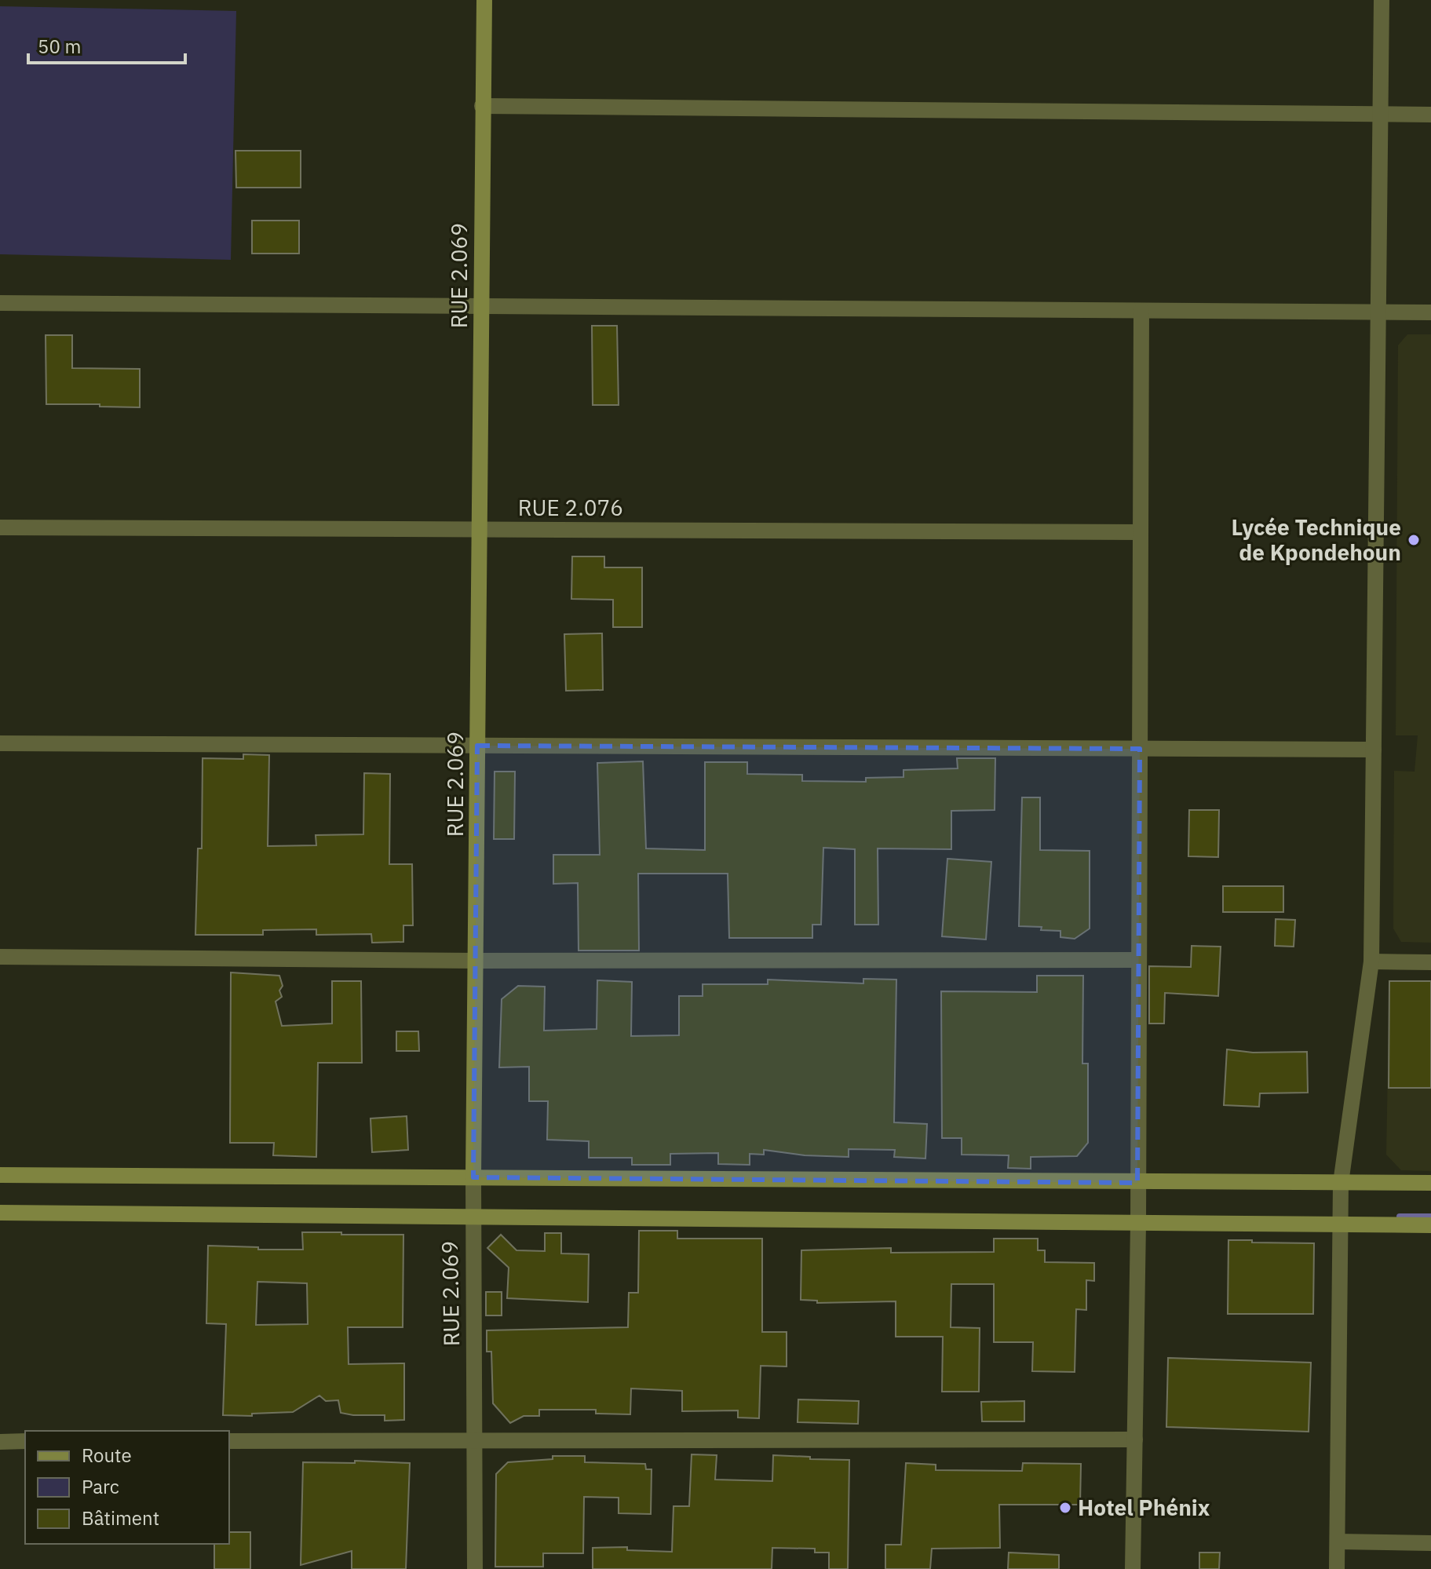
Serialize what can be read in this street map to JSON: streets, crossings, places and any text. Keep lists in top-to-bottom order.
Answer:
{
  "streets": {
    "street": ["RUE 2.069", "RUE 2.076"]
  },
  "crossings": [
    ["RUE 2.069", "RUE 2.076"]
  ],
  "places": ["Lycée Technique de Kpondehoun", "Hotel Phénix"],
  "legend": ["Route", "Parc", "Bâtiment"],
  "scale_bar": "50 m"
}
